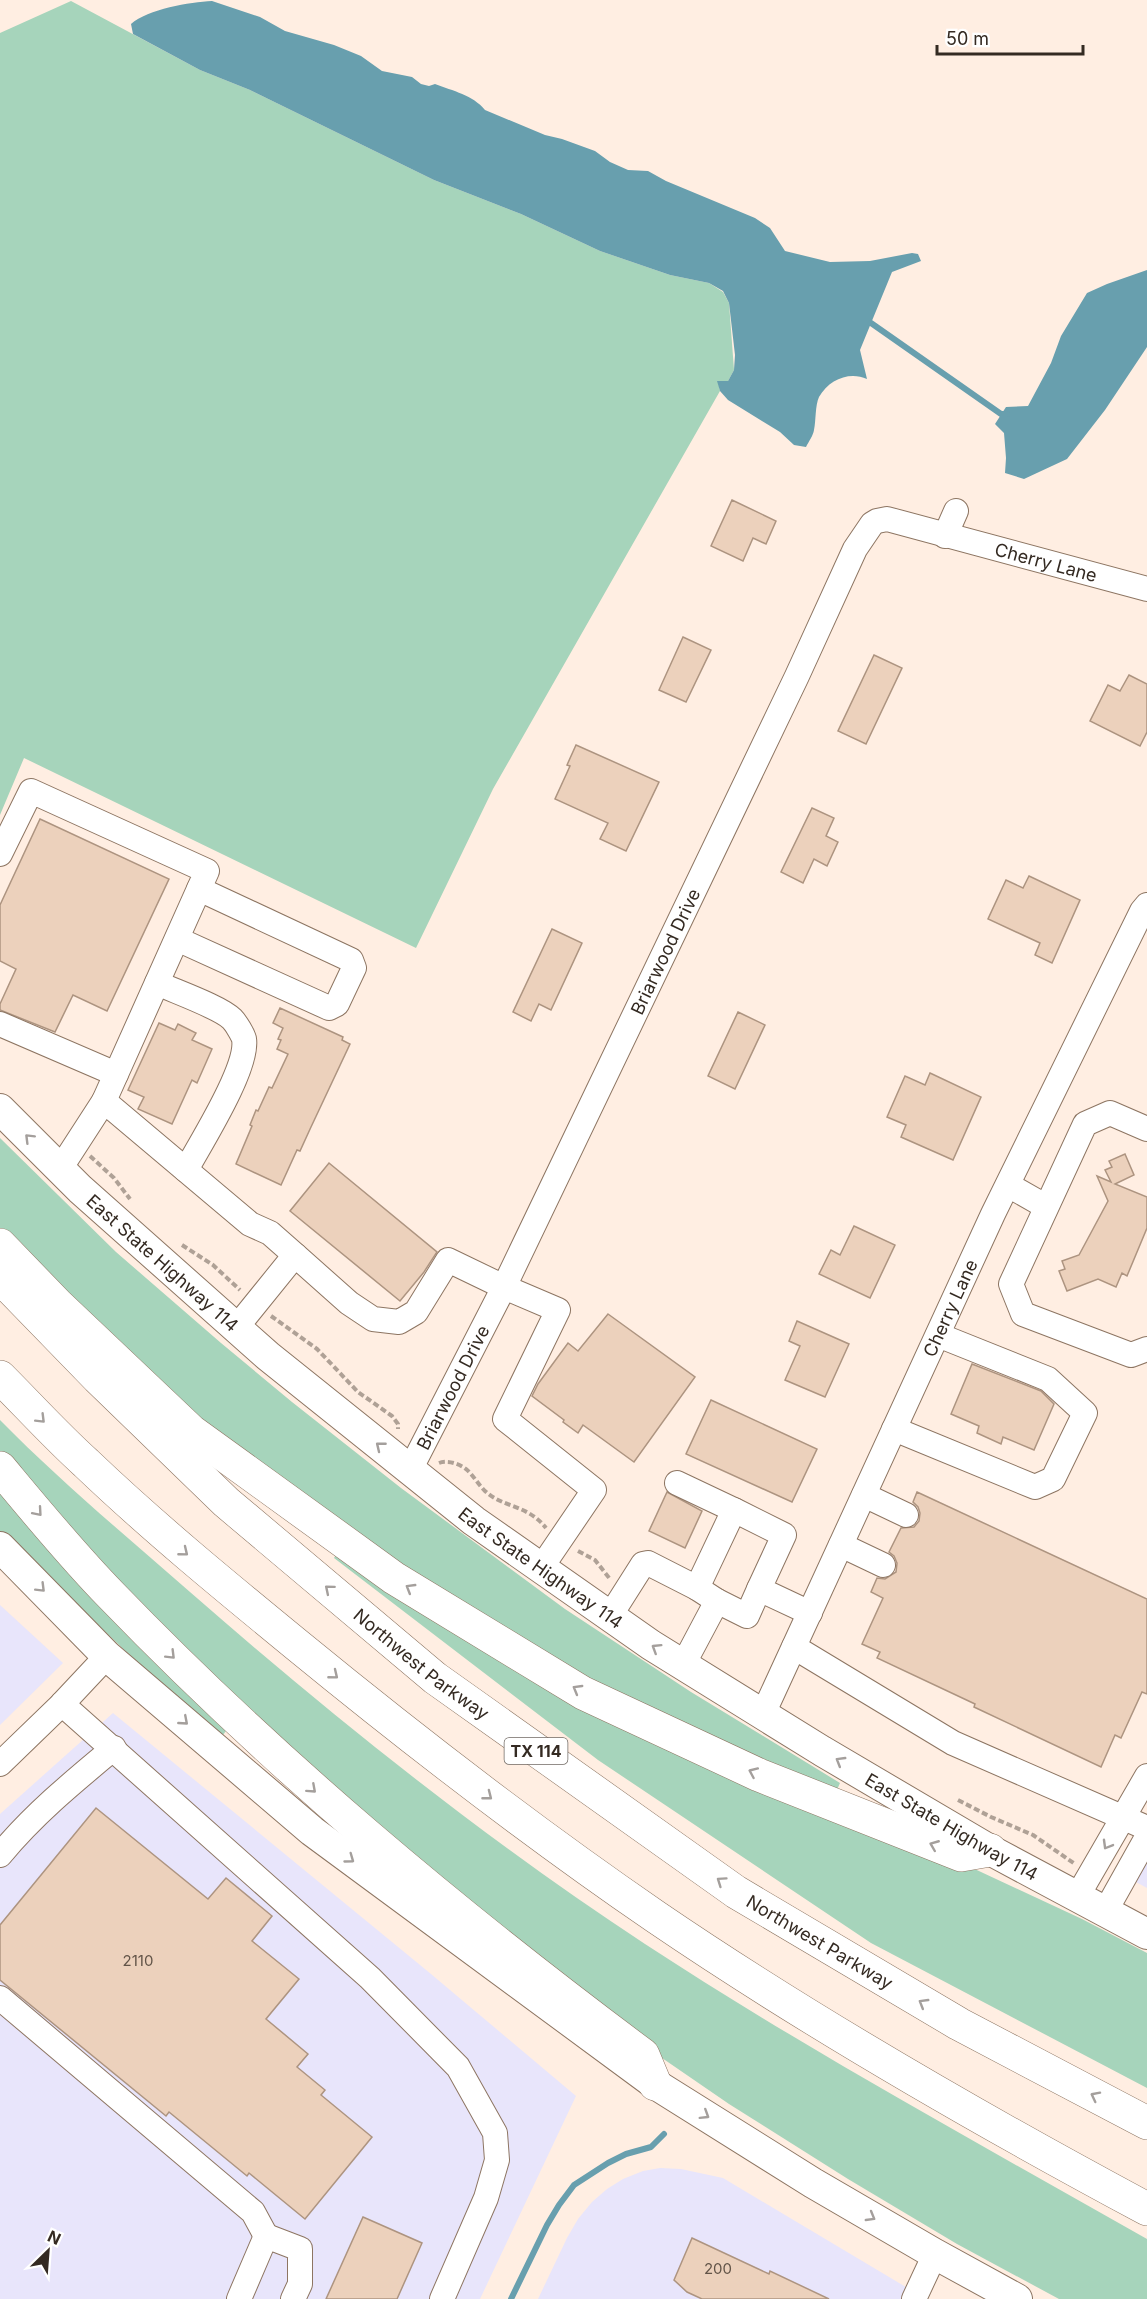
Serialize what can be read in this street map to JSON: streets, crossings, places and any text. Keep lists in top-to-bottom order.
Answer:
{
  "streets": {
    "highway": ["Northwest Parkway", "TX 114"],
    "main road": ["East State Highway 114"],
    "street": ["Cherry Lane", "Briarwood Drive"]
  },
  "crossings": [
    ["Cherry Lane", "Briarwood Drive"],
    ["Cherry Lane", "East State Highway 114"],
    ["Briarwood Drive", "East State Highway 114"]
  ],
  "one_way": ["East State Highway 114"],
  "house_numbers": ["2110", "200"],
  "scale_bar": "50 m",
  "north": "top right"
}
